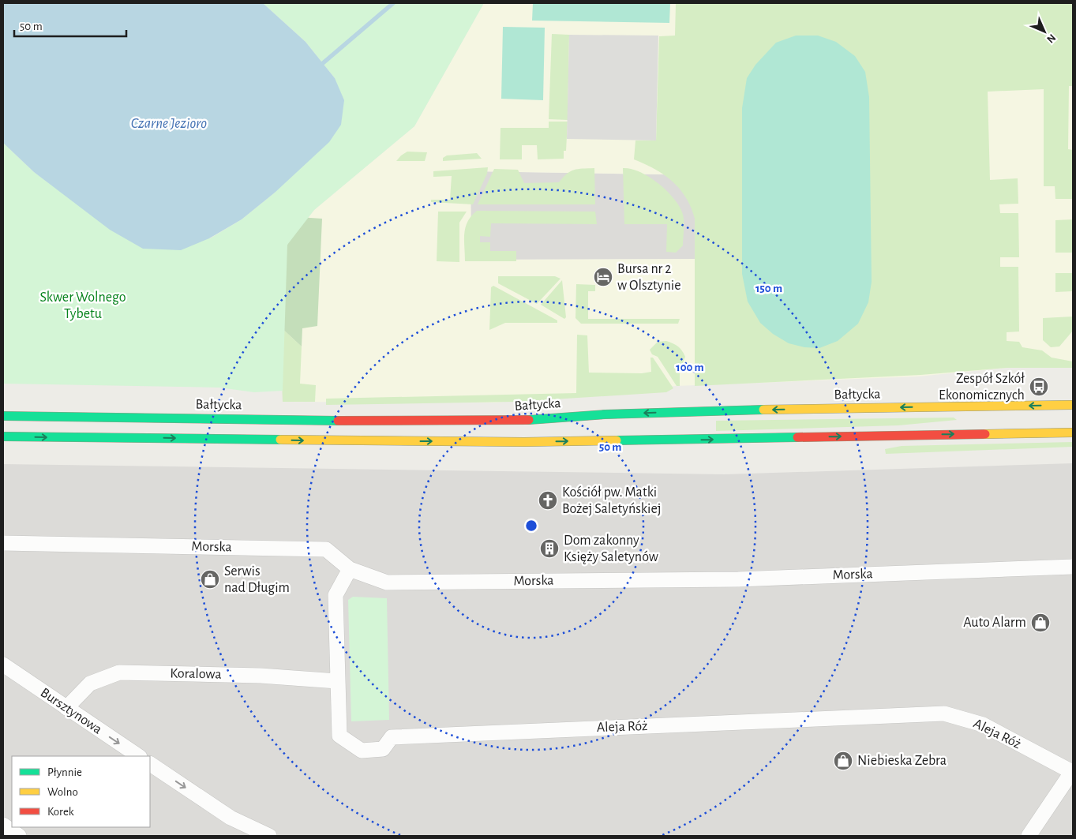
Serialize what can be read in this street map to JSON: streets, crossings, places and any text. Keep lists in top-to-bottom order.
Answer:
{
  "streets": {
    "main road": ["Bałtycka"],
    "street": [
      "Morska",
      "Koralowa",
      "Bursztynowa",
      "Aleja Róż"
    ]
  },
  "crossings": [
    ["Morska", "Aleja Róż"],
    ["Koralowa", "Bursztynowa"],
    ["Koralowa", "Aleja Róż"]
  ],
  "one_way": ["Bursztynowa"],
  "water": ["Czarne Jezioro"],
  "parks": ["Skwer Wolnego Tybetu"],
  "places": {
    "hotel": ["Bursa nr 2 w Olsztynie"],
    "bus stop": ["Zespół Szkół Ekonomicznych"],
    "church": ["Kościół pw. Matki Bożej Saletyńskiej"],
    "building": ["Dom zakonny Księży Saletynów"],
    "shop": ["Serwis nad Długim", "Auto Alarm", "Niebieska Zebra"]
  },
  "legend": ["Płynnie", "Wolno", "Korek"],
  "scale_bar": "50 m",
  "north": "bottom right",
  "rings": ["150 m", "100 m", "50 m"]
}
